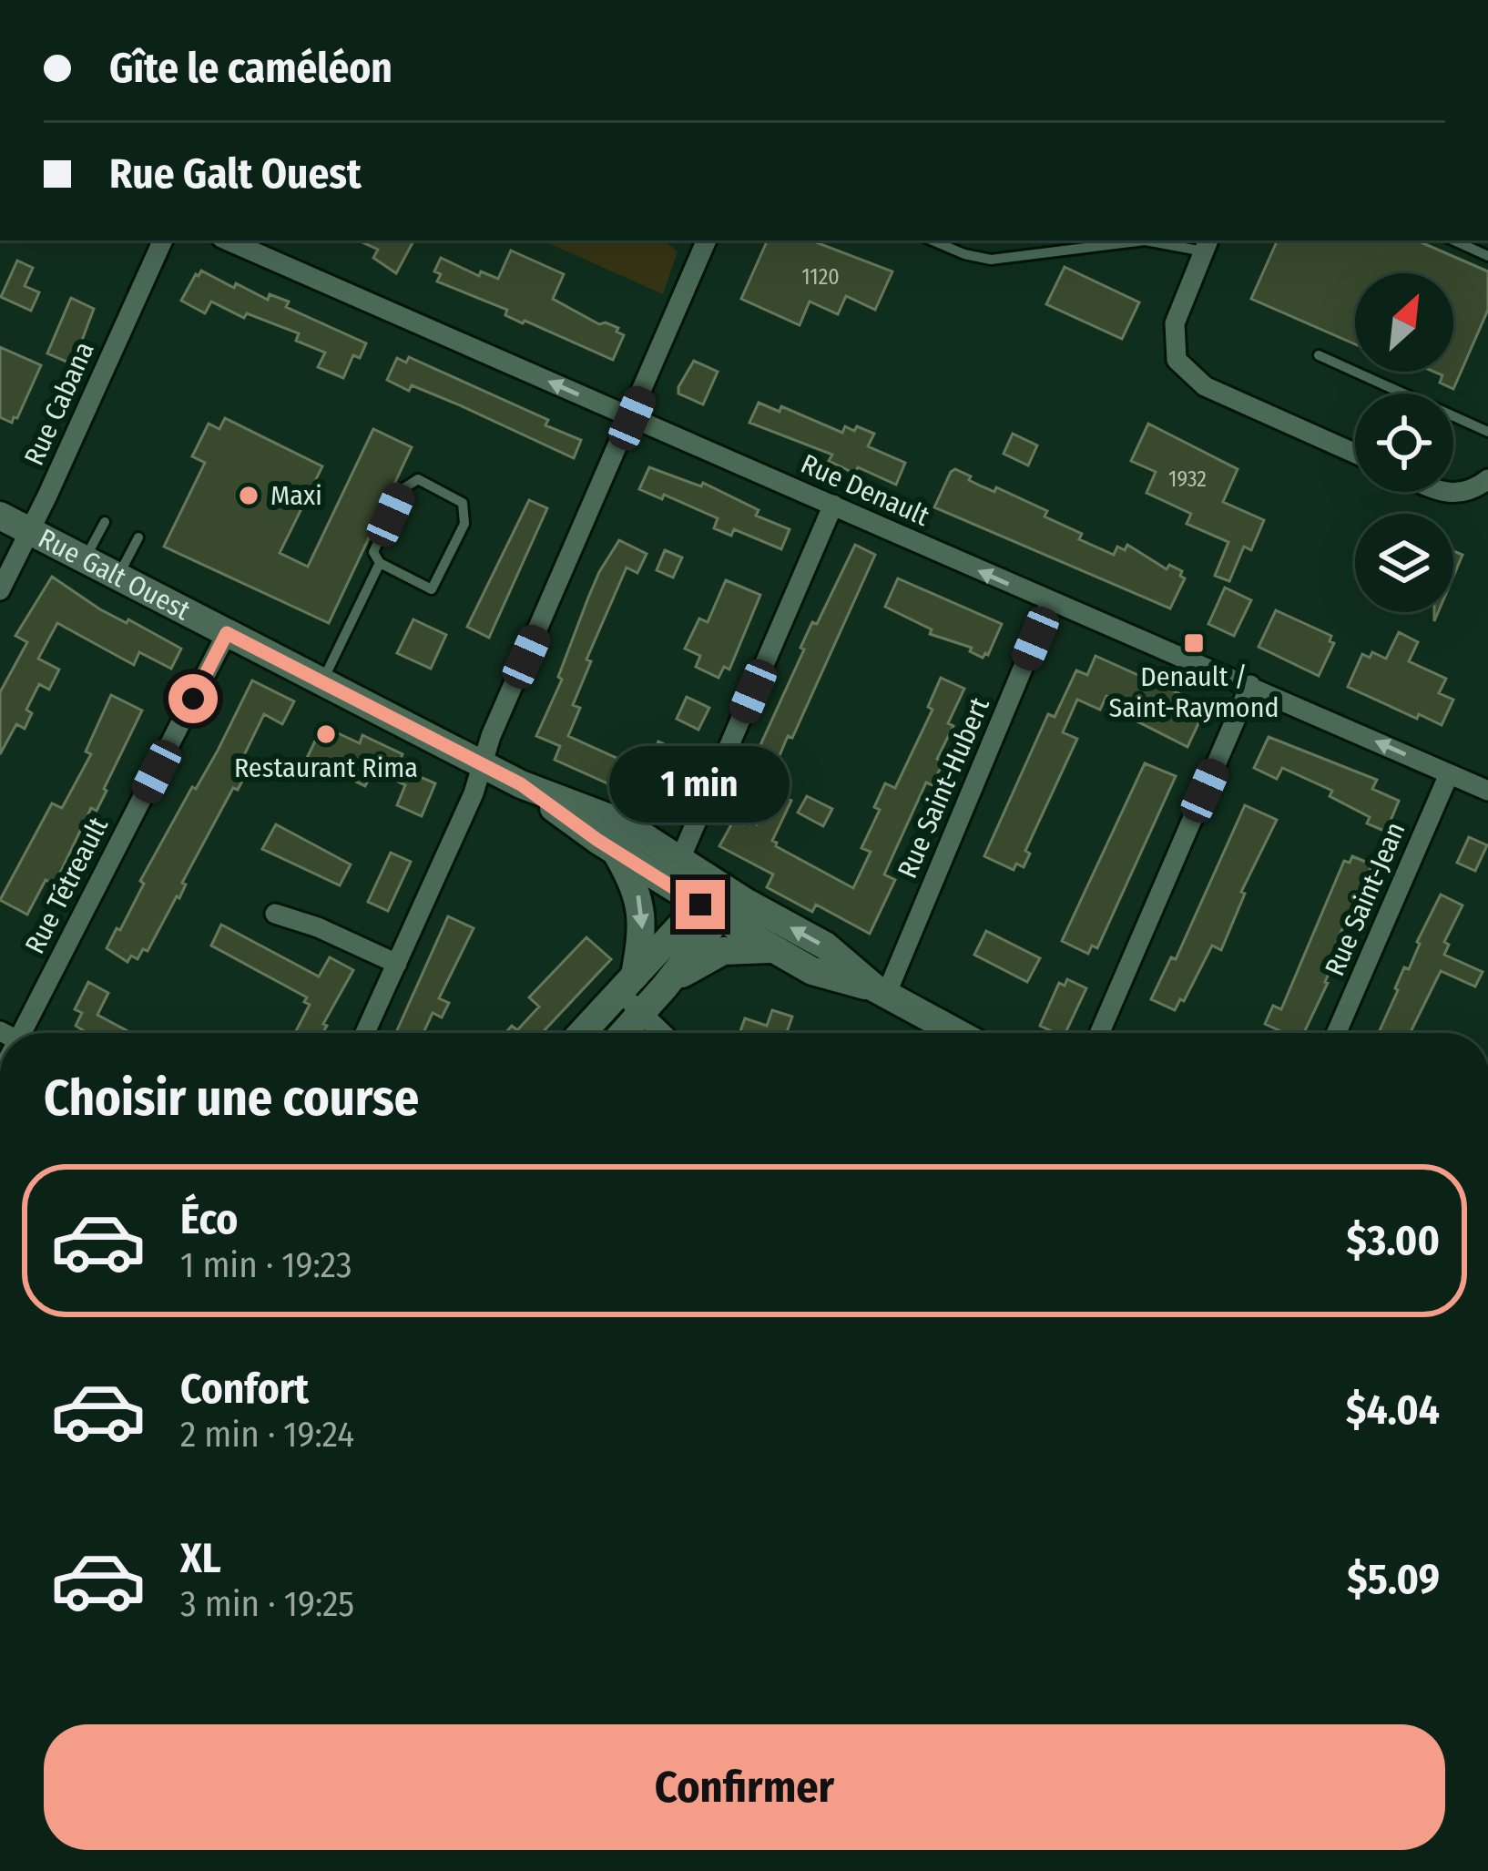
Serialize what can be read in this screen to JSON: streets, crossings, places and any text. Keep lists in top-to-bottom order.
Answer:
{
  "streets": {
    "street": [
      "Rue Cabana",
      "Rue Denault",
      "Rue Galt Ouest",
      "Rue Saint-Hubert",
      "Rue Tétreault",
      "Rue Saint-Jean"
    ]
  },
  "crossings": [
    ["Rue Cabana", "Rue Galt Ouest"],
    ["Rue Denault", "Rue Saint-Hubert"],
    ["Rue Denault", "Rue Saint-Jean"],
    ["Rue Galt Ouest", "Rue Saint-Hubert"],
    ["Rue Galt Ouest", "Rue Tétreault"]
  ],
  "one_way": ["Rue Denault"],
  "places": {
    "other": ["Maxi", "Restaurant Rima"],
    "transit": ["Denault / Saint-Raymond"]
  },
  "house_numbers": ["1120", "1932"],
  "north": "top right",
  "page": {
    "banner": ["Gîte le caméléon", "Rue Galt Ouest"],
    "bubble": "1 min",
    "heading": "Choisir une course",
    "list": [
      {
        "name": "Éco",
        "note": "1 min · 19:23",
        "value": "$3.00"
      },
      {
        "name": "Confort",
        "note": "2 min · 19:24",
        "value": "$4.04"
      },
      {
        "name": "XL",
        "note": "3 min · 19:25",
        "value": "$5.09"
      }
    ],
    "buttons": "Confirmer"
  }
}
